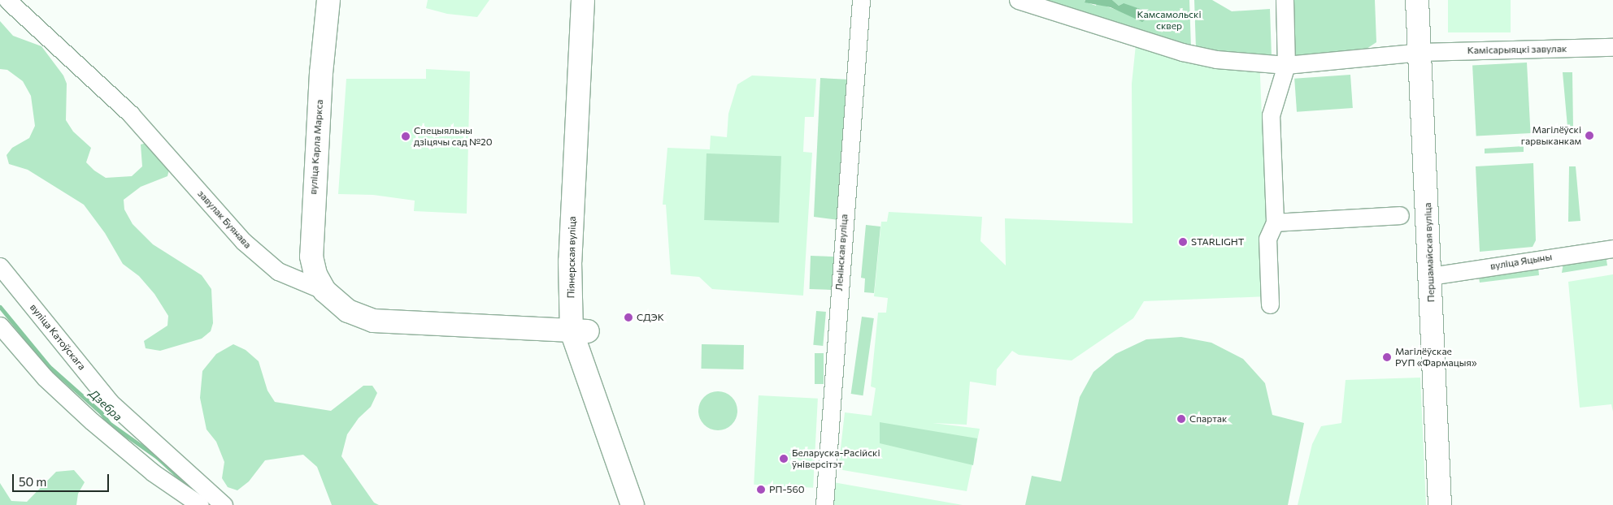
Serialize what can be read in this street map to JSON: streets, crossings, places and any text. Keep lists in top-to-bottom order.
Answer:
{
  "streets": {
    "main road": [
      "вуліца Карла Маркса",
      "завулак Буянава",
      "Першамайская вуліца",
      "Піянерская вуліца"
    ],
    "street": [
      "Камісарыяцкі завулак",
      "Ленінская вуліца",
      "вуліца Яцыны",
      "вуліца Катоўскага"
    ]
  },
  "crossings": [
    ["Камісарыяцкі завулак", "Першамайская вуліца"],
    ["вуліца Карла Маркса", "завулак Буянава"],
    ["завулак Буянава", "Піянерская вуліца"],
    ["Першамайская вуліца", "вуліца Яцыны"]
  ],
  "water": ["Дзебра"],
  "parks": ["Камсамольскі сквер"],
  "places": [
    "Магілёўскі гарвыканкам",
    "Спецыяльны дзіцячы сад №20",
    "STARLIGHT",
    "СДЭК",
    "Магілёўскае РУП «Фармацыя»",
    "Спартак",
    "Беларуска-Расійскі ўніверсітэт",
    "РП-560"
  ],
  "scale_bar": "50 m"
}
